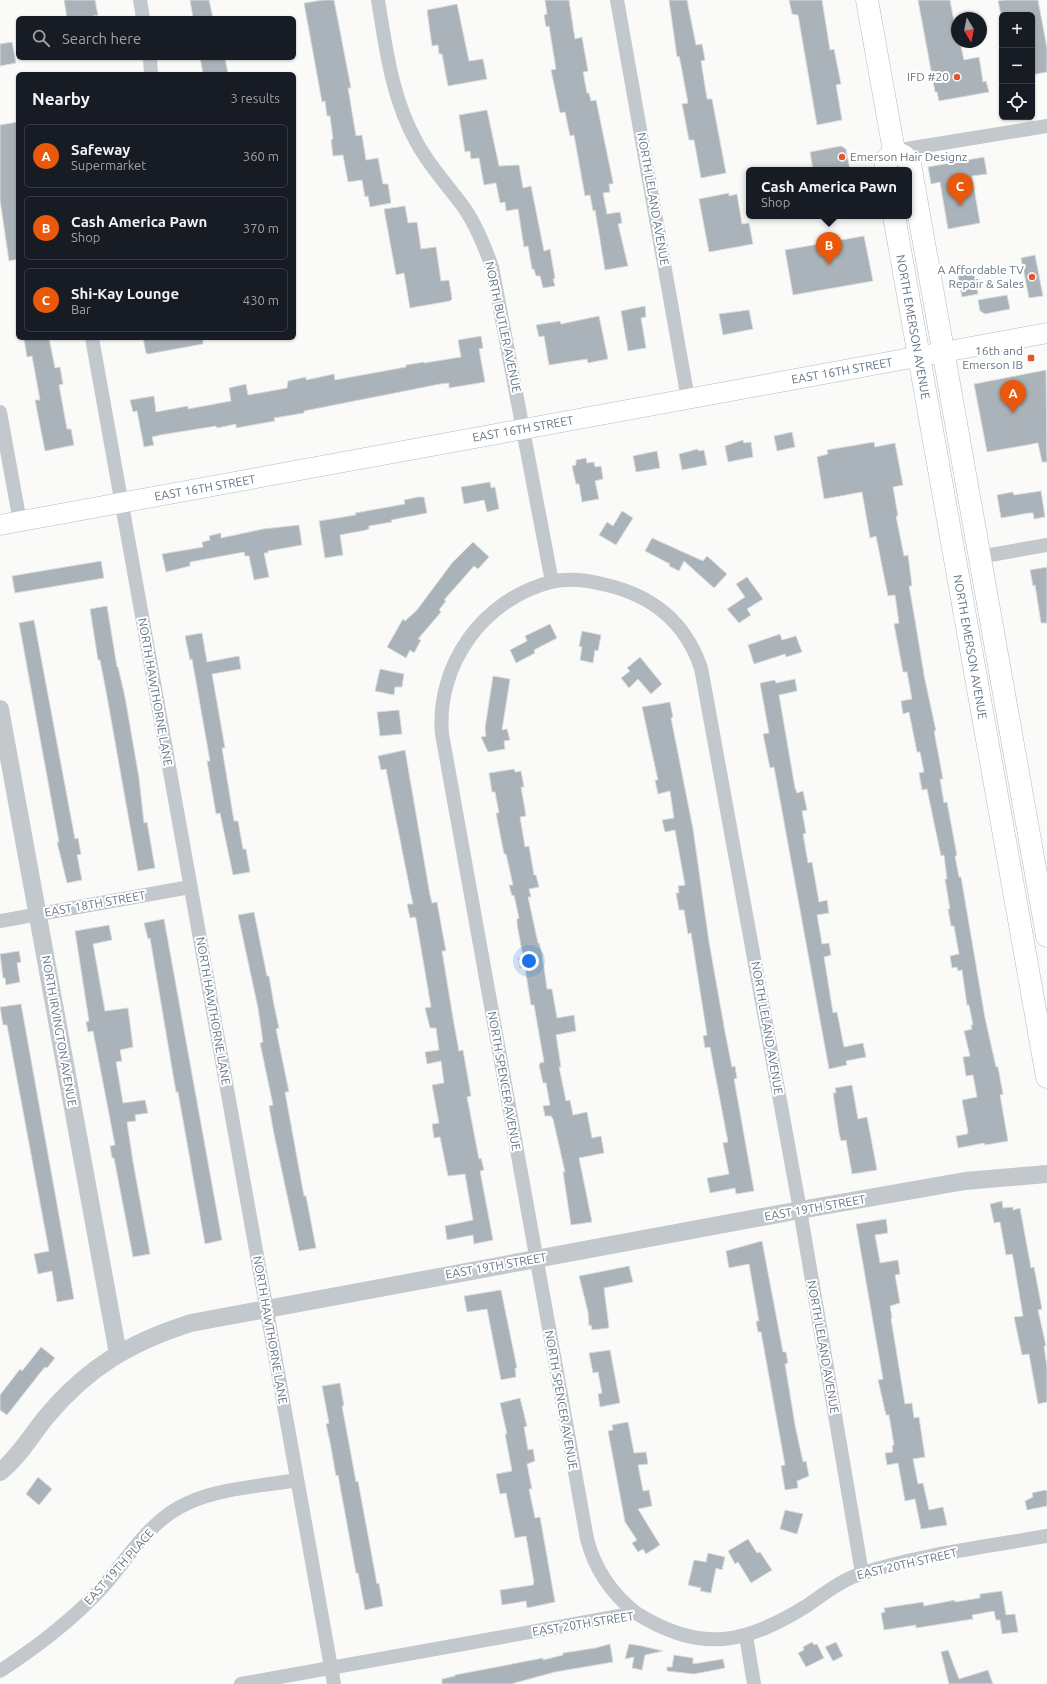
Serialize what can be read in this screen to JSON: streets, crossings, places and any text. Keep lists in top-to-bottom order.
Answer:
{
  "streets": {
    "main road": ["NORTH EMERSON AVENUE", "EAST 16TH STREET"],
    "street": [
      "NORTH LELAND AVENUE",
      "NORTH BUTLER AVENUE",
      "NORTH HAWTHORNE LANE",
      "EAST 18TH STREET",
      "NORTH IRVINGTON AVENUE",
      "NORTH SPENCER AVENUE",
      "EAST 19TH STREET",
      "EAST 20TH STREET",
      "EAST 19TH PLACE"
    ]
  },
  "crossings": [
    ["NORTH LELAND AVENUE", "NORTH BUTLER AVENUE"],
    ["NORTH LELAND AVENUE", "EAST 16TH STREET"],
    ["NORTH LELAND AVENUE", "NORTH SPENCER AVENUE"],
    ["NORTH LELAND AVENUE", "EAST 19TH STREET"],
    ["NORTH LELAND AVENUE", "EAST 20TH STREET"],
    ["NORTH BUTLER AVENUE", "EAST 16TH STREET"],
    ["NORTH BUTLER AVENUE", "NORTH SPENCER AVENUE"],
    ["NORTH EMERSON AVENUE", "EAST 16TH STREET"],
    ["EAST 16TH STREET", "NORTH HAWTHORNE LANE"],
    ["NORTH HAWTHORNE LANE", "EAST 18TH STREET"],
    ["NORTH HAWTHORNE LANE", "EAST 19TH STREET"],
    ["NORTH HAWTHORNE LANE", "EAST 20TH STREET"],
    ["NORTH HAWTHORNE LANE", "EAST 19TH PLACE"],
    ["EAST 18TH STREET", "NORTH IRVINGTON AVENUE"],
    ["NORTH IRVINGTON AVENUE", "EAST 19TH STREET"],
    ["NORTH SPENCER AVENUE", "EAST 19TH STREET"],
    ["NORTH SPENCER AVENUE", "EAST 20TH STREET"]
  ],
  "places": {
    "other": ["IFD #20", "Emerson Hair Designz", "A Affordable TV Repair & Sales"],
    "transit": ["16th and Emerson IB"]
  },
  "north": "bottom",
  "page": {
    "map_buttons": ["+", "−"],
    "search": "Search here",
    "heading": ["Nearby", "3 results"],
    "list": [
      {
        "mark": "A",
        "name": "Safeway",
        "note": "Supermarket",
        "value": "360 m"
      },
      {
        "mark": "B",
        "name": "Cash America Pawn",
        "note": "Shop",
        "value": "370 m"
      },
      {
        "mark": "C",
        "name": "Shi-Kay Lounge",
        "note": "Bar",
        "value": "430 m"
      }
    ],
    "popup": ["Cash America Pawn", "Shop"],
    "pins": ["C", "B", "A"]
  }
}
